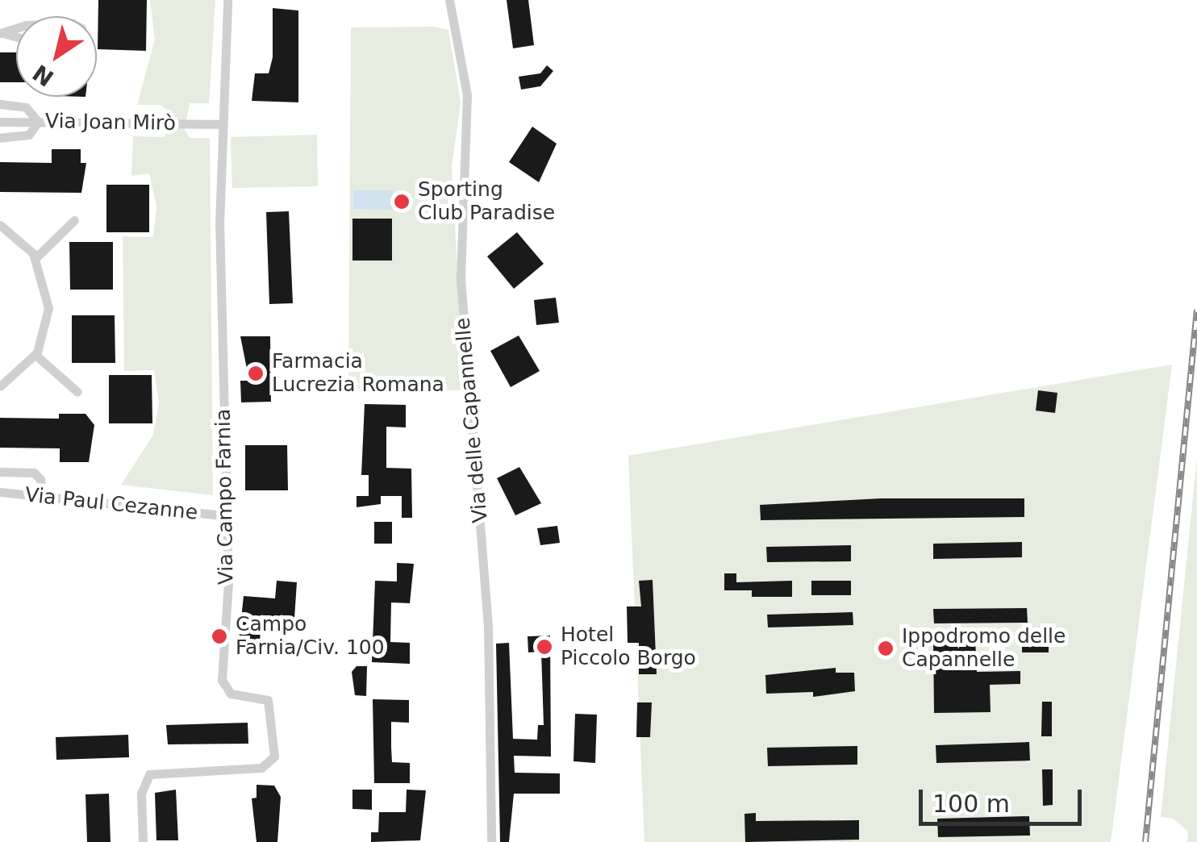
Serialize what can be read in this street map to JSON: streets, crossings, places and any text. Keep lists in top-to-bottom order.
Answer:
{
  "streets": {
    "street": [
      "Via Joan Mirò",
      "Via delle Capannelle",
      "Via Campo Farnia",
      "Via Paul Cezanne"
    ]
  },
  "crossings": [
    ["Via Joan Mirò", "Via Campo Farnia"],
    ["Via Campo Farnia", "Via Paul Cezanne"]
  ],
  "places": [
    "Sporting Club Paradise",
    "Farmacia Lucrezia Romana",
    "Campo Farnia/Civ. 100",
    "Hotel Piccolo Borgo",
    "Ippodromo delle Capannelle"
  ],
  "scale_bar": "100 m",
  "north": "bottom left"
}
